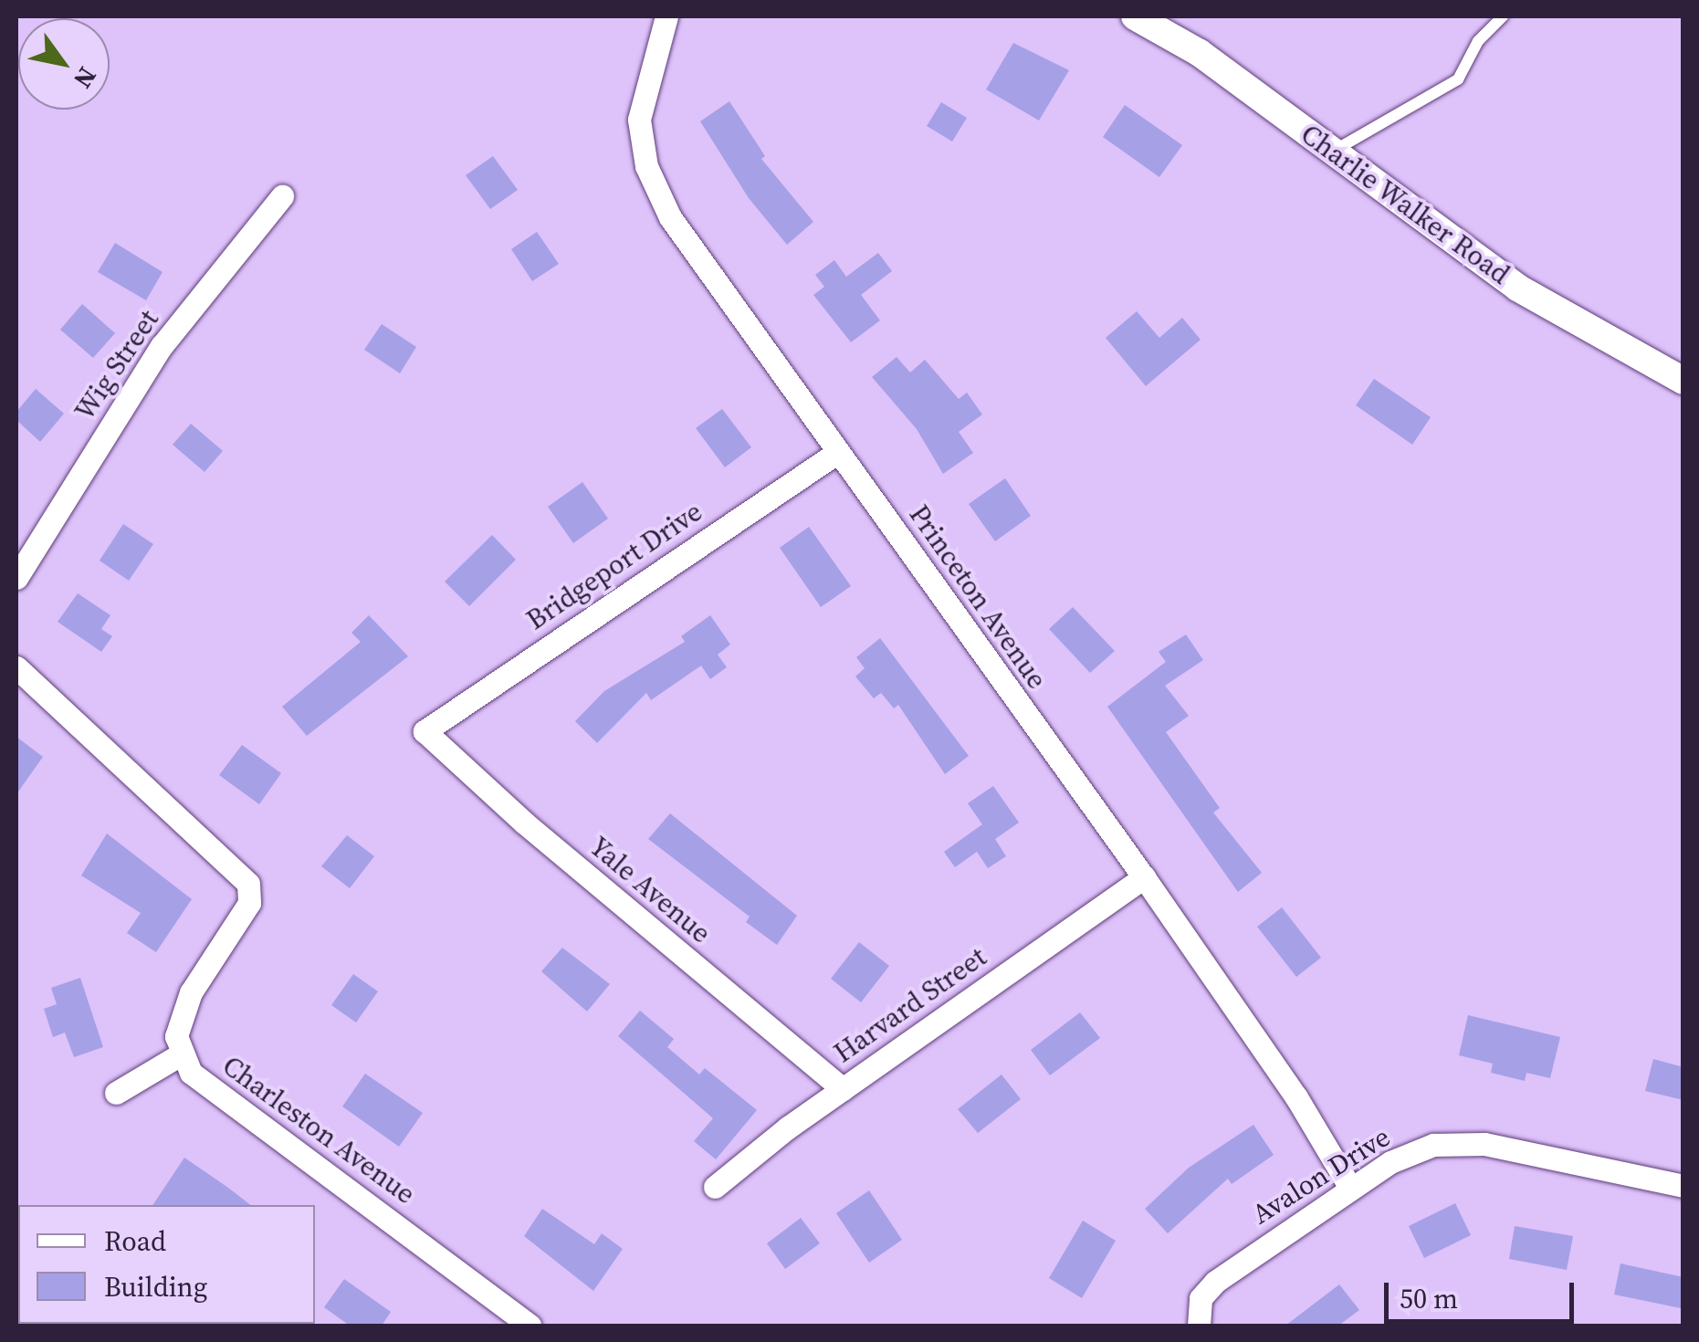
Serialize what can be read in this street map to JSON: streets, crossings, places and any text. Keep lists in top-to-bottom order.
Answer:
{
  "streets": {
    "street": [
      "Charlie Walker Road",
      "Wig Street",
      "Bridgeport Drive",
      "Princeton Avenue",
      "Yale Avenue",
      "Harvard Street",
      "Charleston Avenue",
      "Avalon Drive"
    ]
  },
  "crossings": [
    ["Bridgeport Drive", "Princeton Avenue"],
    ["Bridgeport Drive", "Yale Avenue"],
    ["Princeton Avenue", "Harvard Street"],
    ["Princeton Avenue", "Avalon Drive"],
    ["Yale Avenue", "Harvard Street"]
  ],
  "legend": ["Road", "Building"],
  "scale_bar": "50 m",
  "north": "bottom right"
}
